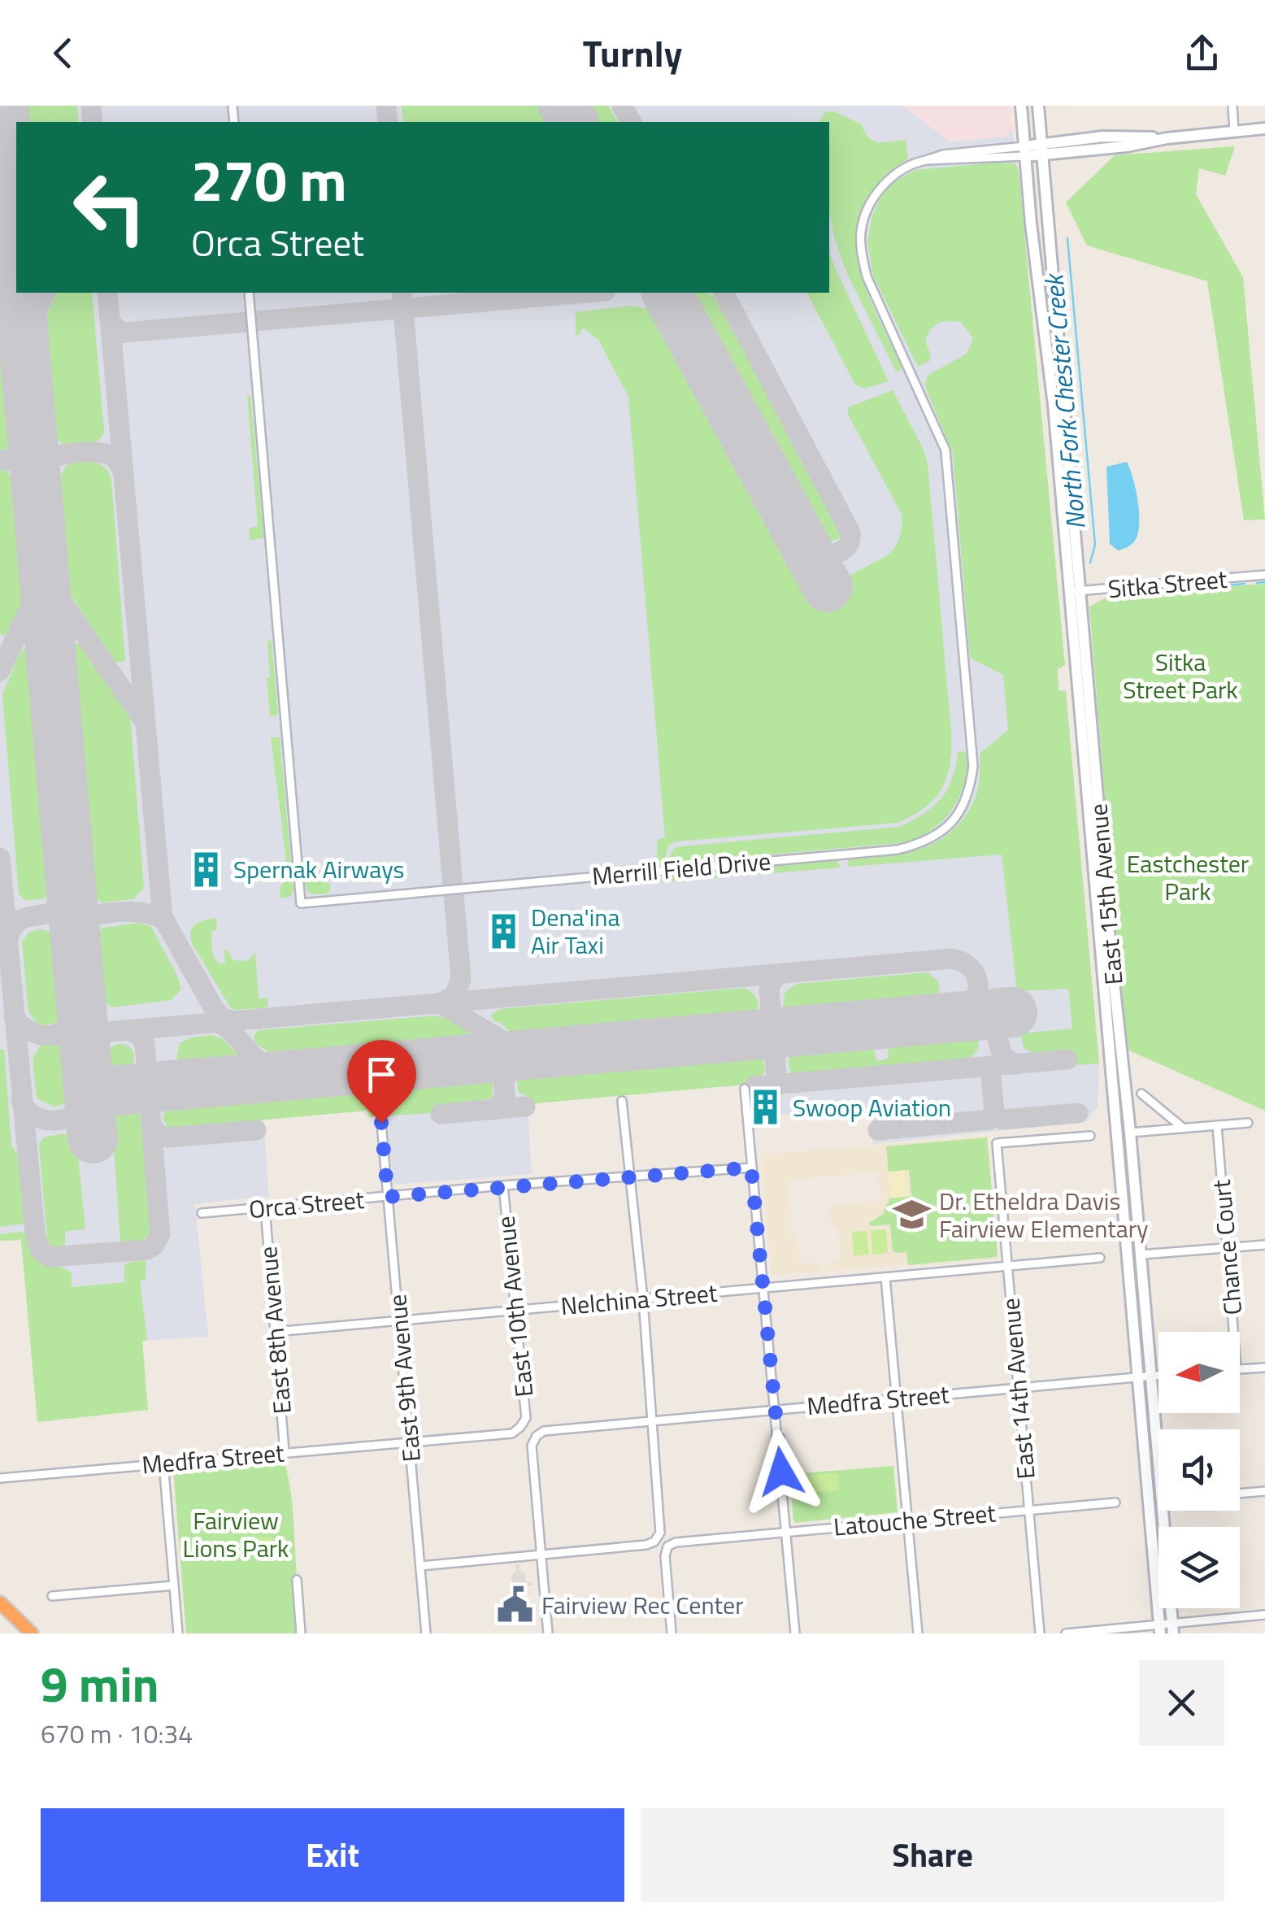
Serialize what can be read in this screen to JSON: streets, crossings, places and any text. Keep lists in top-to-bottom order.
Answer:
{
  "streets": {
    "main road": ["East 15th Avenue"],
    "street": [
      "Sitka Street",
      "Merrill Field Drive",
      "Orca Street",
      "Chance Court",
      "Nelchina Street",
      "East 10th Avenue",
      "East 8th Avenue",
      "East 9th Avenue",
      "East 14th Avenue",
      "Medfra Street",
      "Latouche Street"
    ]
  },
  "crossings": [
    ["Sitka Street", "East 15th Avenue"],
    ["Merrill Field Drive", "East 15th Avenue"],
    ["East 15th Avenue", "Medfra Street"],
    ["Orca Street", "East 10th Avenue"],
    ["Orca Street", "East 8th Avenue"],
    ["Orca Street", "East 9th Avenue"],
    ["Nelchina Street", "East 10th Avenue"],
    ["Nelchina Street", "East 8th Avenue"],
    ["Nelchina Street", "East 9th Avenue"],
    ["Nelchina Street", "East 14th Avenue"],
    ["East 10th Avenue", "Medfra Street"],
    ["East 8th Avenue", "Medfra Street"],
    ["East 9th Avenue", "Medfra Street"],
    ["East 14th Avenue", "Medfra Street"],
    ["East 14th Avenue", "Latouche Street"]
  ],
  "water": ["North Fork Chester Creek"],
  "parks": ["Sitka Street Park", "Eastchester Park", "Fairview Lions Park"],
  "places": {
    "building": ["Spernak Airways", "Dena'ina Air Taxi", "Swoop Aviation"],
    "school or university": ["Dr. Etheldra Davis Fairview Elementary"],
    "public building": ["Fairview Rec Center"]
  },
  "north": "left",
  "page": {
    "header": "Turnly",
    "turn": ["270 m", "Orca Street"],
    "heading": ["9 min", "670 m · 10:34"],
    "buttons": ["Exit", "Share"]
  }
}
